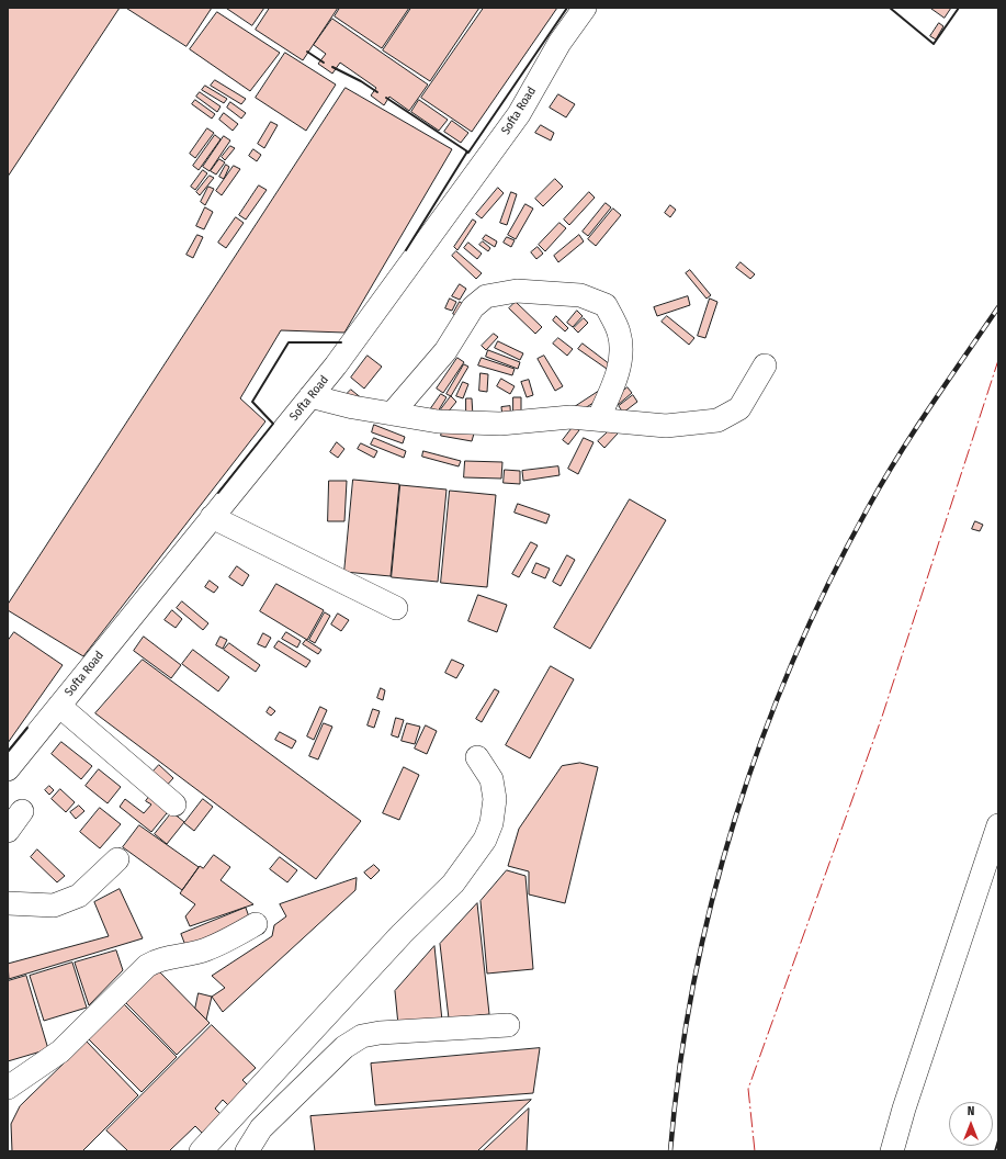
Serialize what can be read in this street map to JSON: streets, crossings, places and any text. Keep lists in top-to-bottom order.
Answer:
{
  "streets": {
    "street": ["Softa Road"]
  },
  "north": "top"
}
